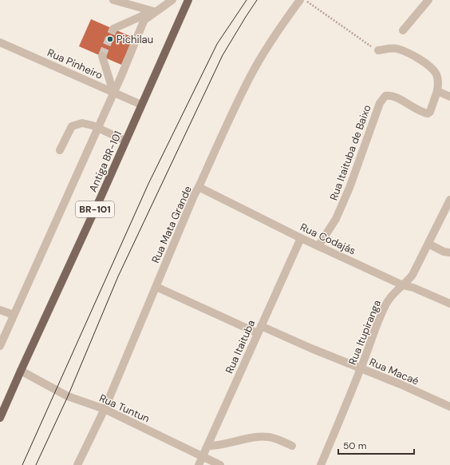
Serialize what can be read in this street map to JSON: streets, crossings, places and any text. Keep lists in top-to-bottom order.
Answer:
{
  "streets": {
    "main road": ["Antiga BR-101", "BR-101"],
    "street": [
      "Rua Pinheiro",
      "Rua Itaituba de Baixo",
      "Rua Mata Grande",
      "Rua Codajás",
      "Rua Itupiranga",
      "Rua Itaituba",
      "Rua Macaé",
      "Rua Tuntun"
    ]
  },
  "crossings": [
    ["Rua Pinheiro", "Antiga BR-101"],
    ["Rua Itaituba de Baixo", "Rua Codajás"],
    ["Antiga BR-101", "Rua Tuntun"],
    ["Rua Mata Grande", "Rua Codajás"],
    ["Rua Mata Grande", "Rua Macaé"],
    ["Rua Mata Grande", "Rua Tuntun"],
    ["Rua Codajás", "Rua Itupiranga"],
    ["Rua Codajás", "Rua Itaituba"],
    ["Rua Itupiranga", "Rua Macaé"],
    ["Rua Itaituba", "Rua Macaé"],
    ["Rua Itaituba", "Rua Tuntun"]
  ],
  "places": ["Pichilau"],
  "scale_bar": "50 m"
}
